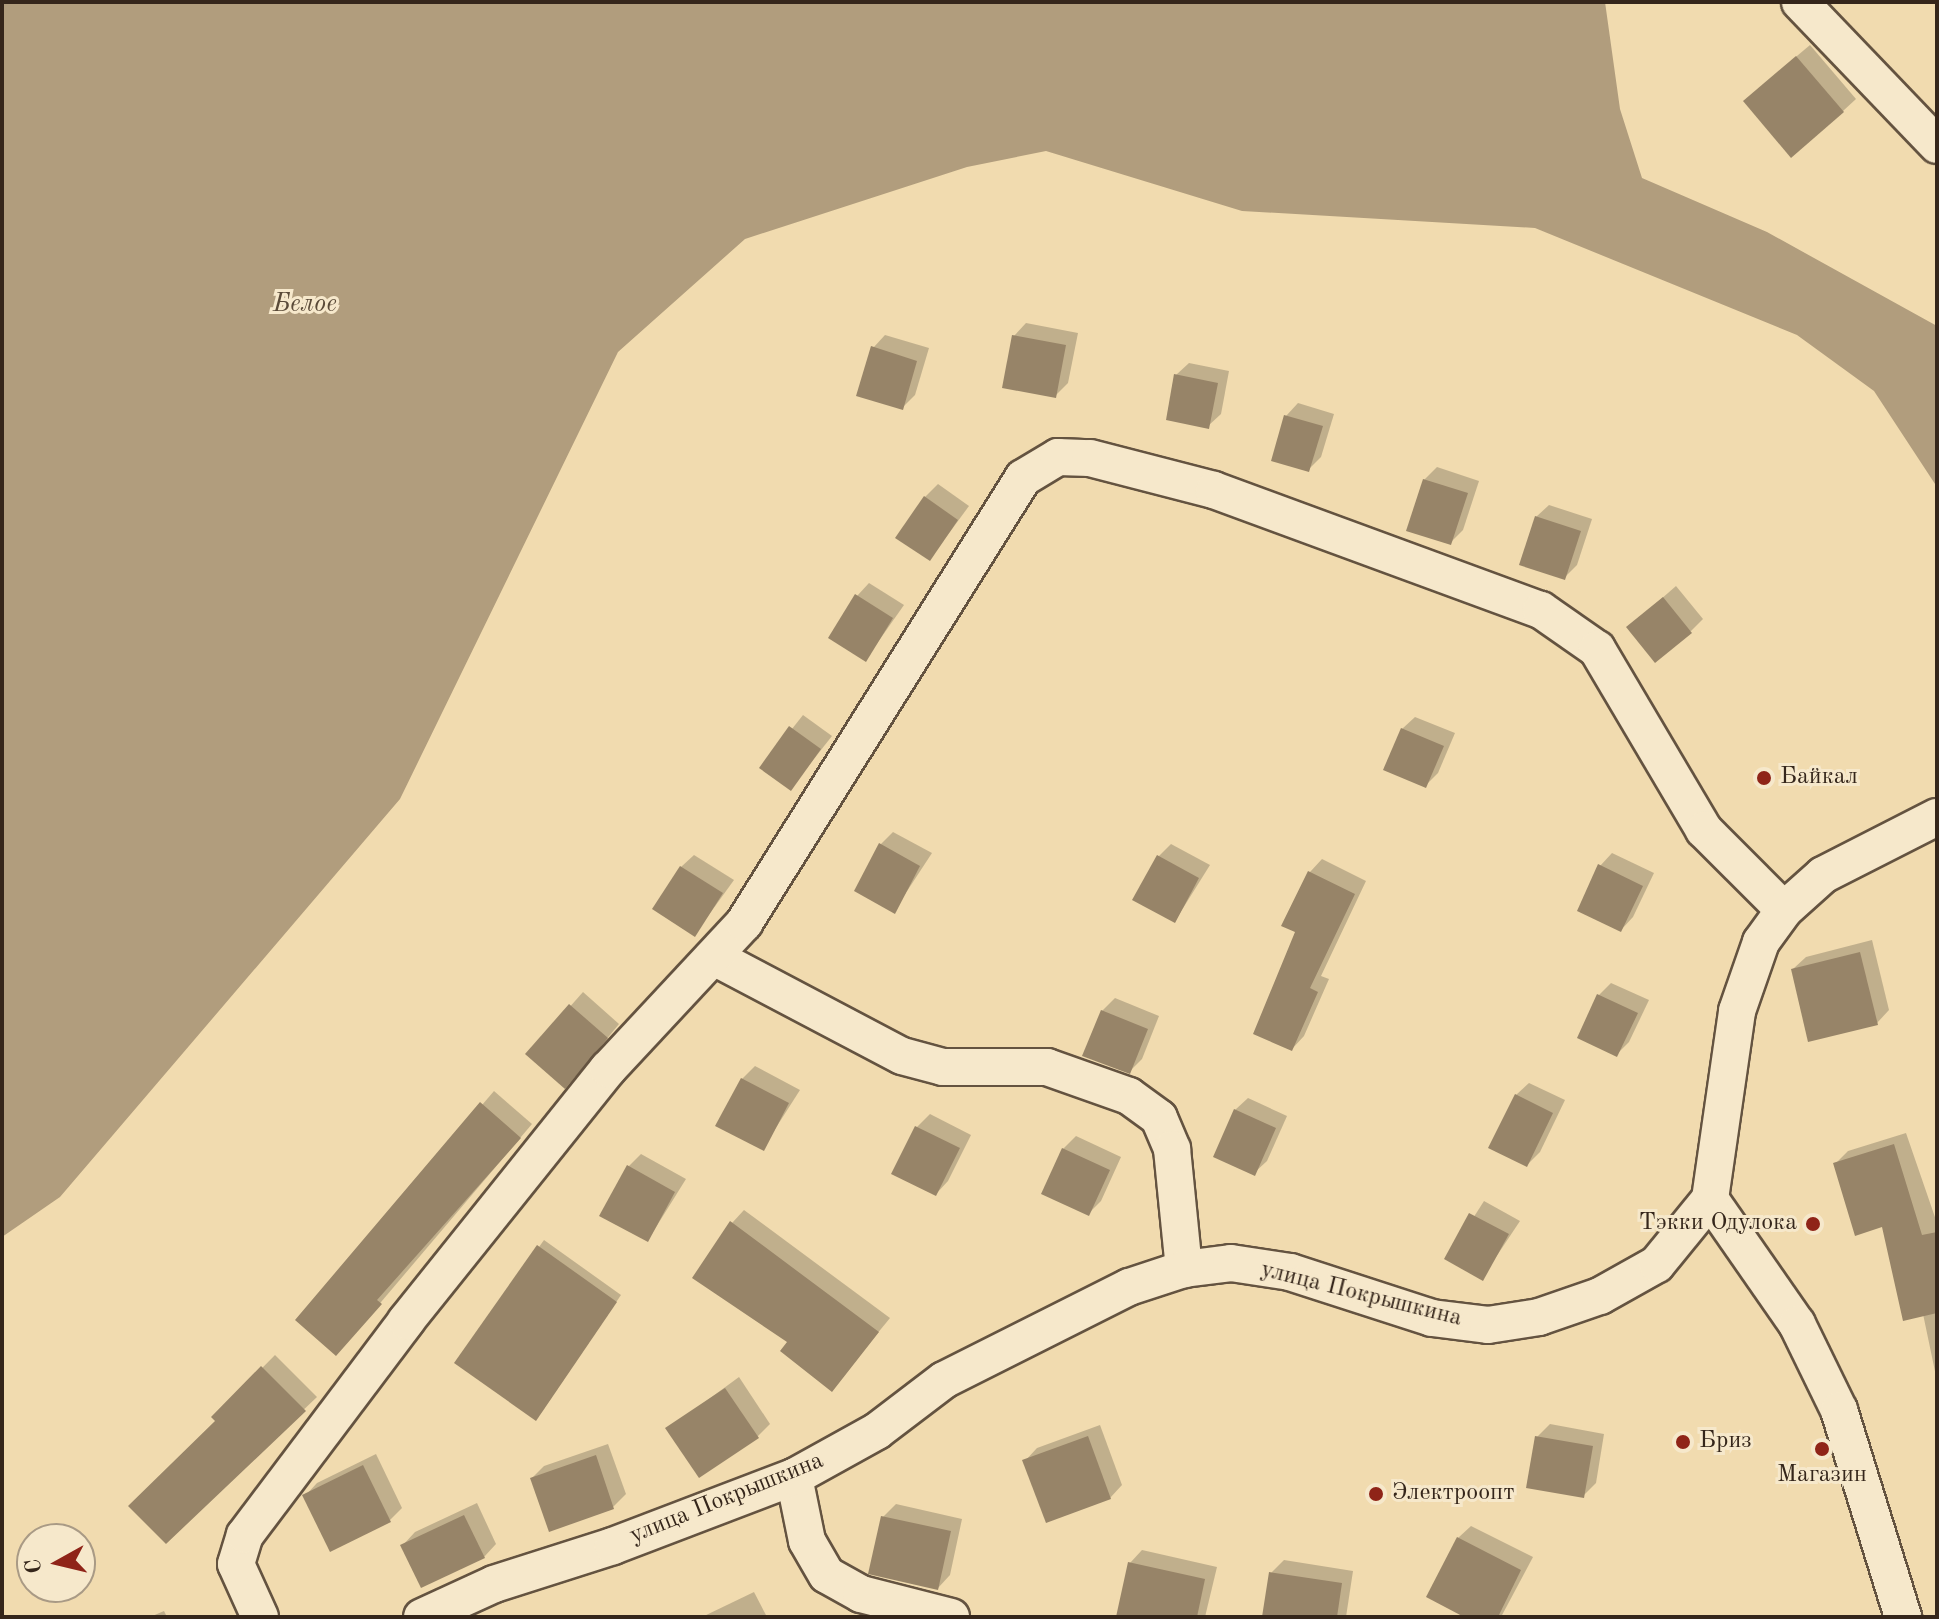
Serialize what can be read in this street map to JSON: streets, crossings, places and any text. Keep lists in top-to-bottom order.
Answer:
{
  "streets": {
    "street": ["улица Покрышкина"]
  },
  "water": ["Белое"],
  "places": [
    "Байкал",
    "Тэкки Одулока",
    "Бриз",
    "Магазин",
    "Электроопт"
  ],
  "north": "left"
}
